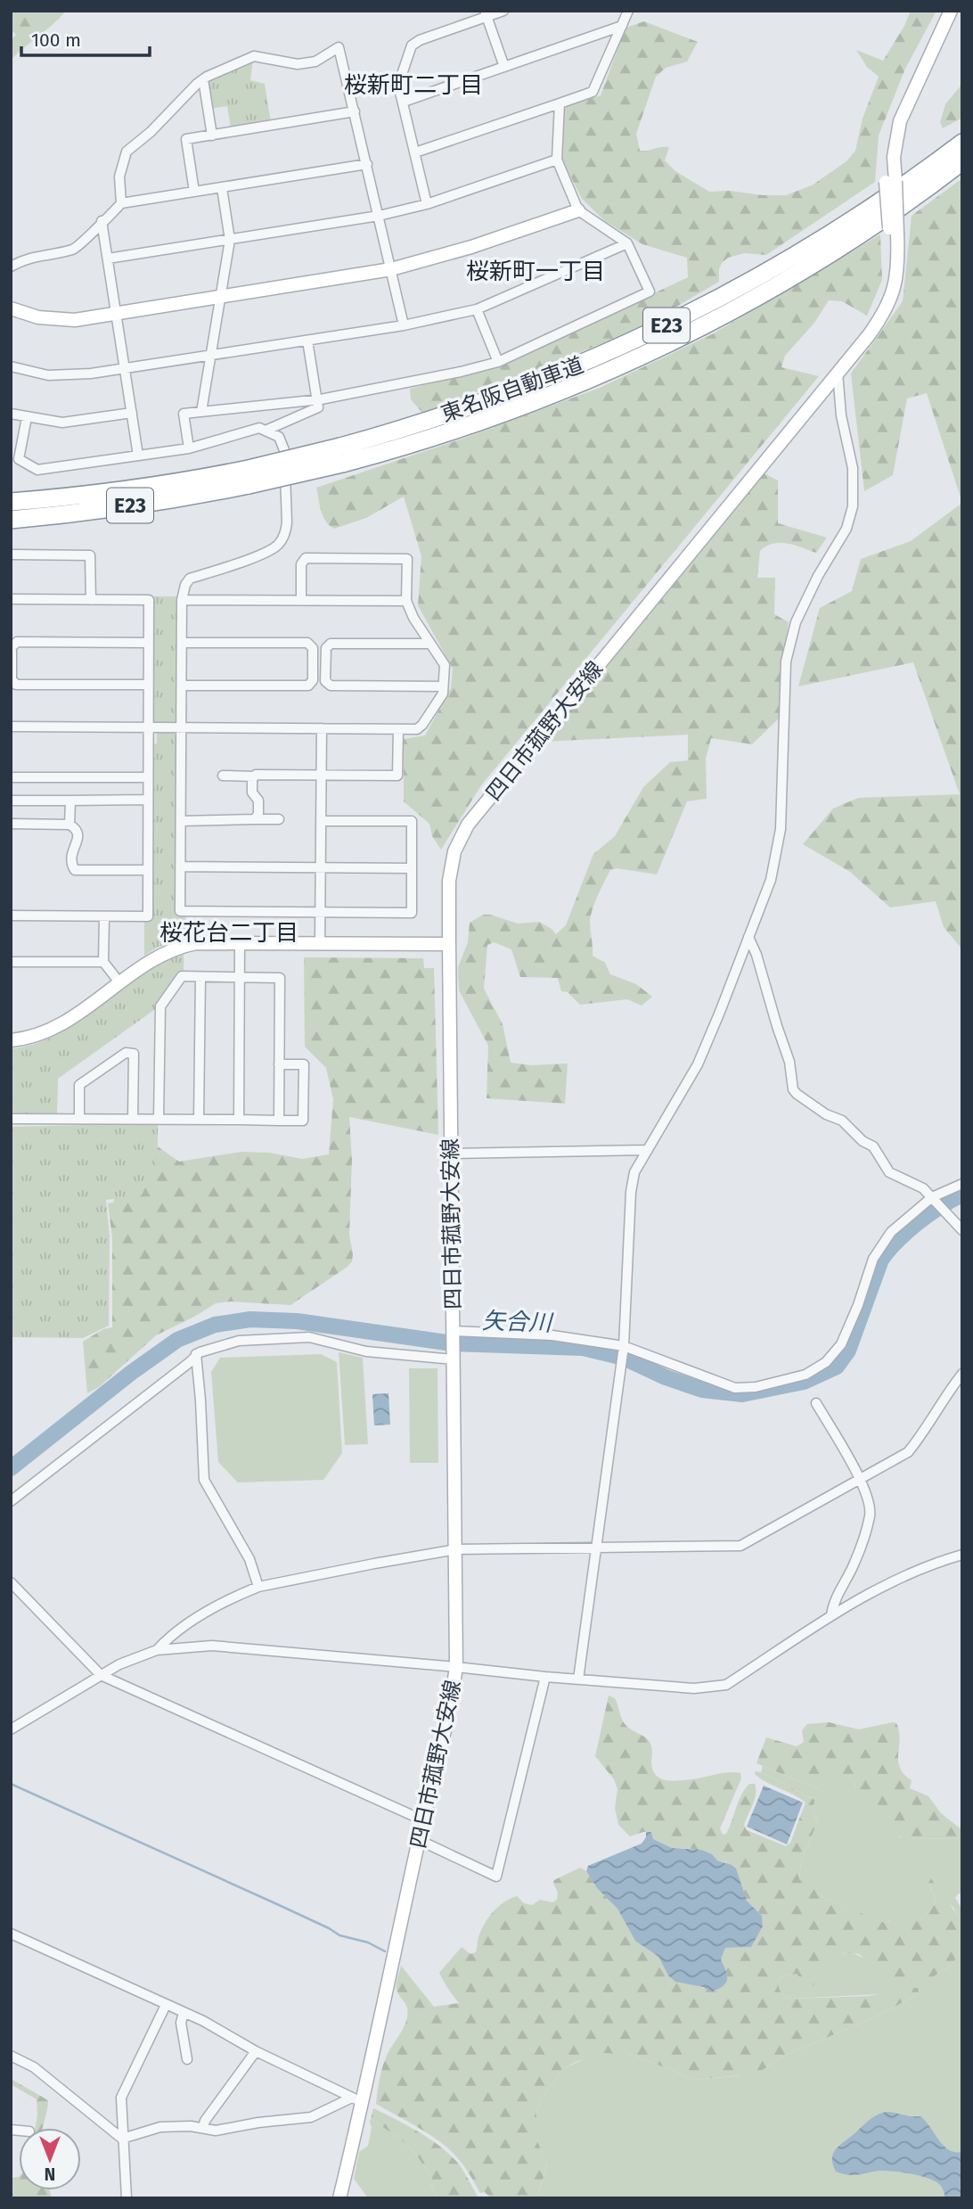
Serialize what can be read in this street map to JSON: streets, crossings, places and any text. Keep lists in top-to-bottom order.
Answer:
{
  "streets": {
    "highway": ["E23", "東名阪自動車道"],
    "main road": ["四日市菰野大安線"]
  },
  "districts": ["桜新町二丁目", "桜新町一丁目", "桜花台二丁目"],
  "water": ["矢合川"],
  "scale_bar": "100 m",
  "north": "bottom"
}
